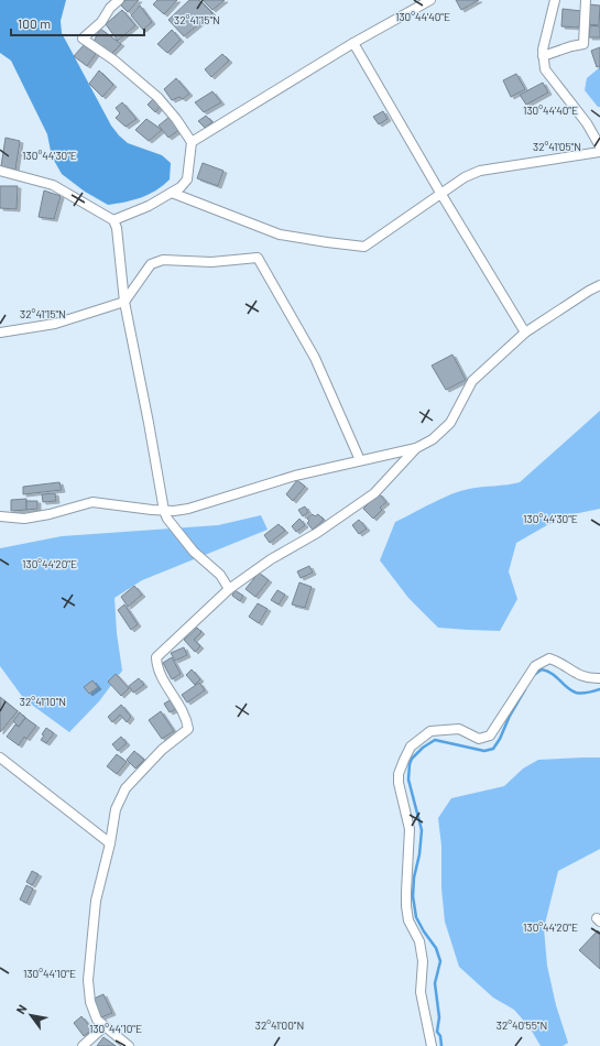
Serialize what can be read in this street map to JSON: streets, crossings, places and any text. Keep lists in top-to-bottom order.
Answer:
{
  "scale_bar": "100 m",
  "north": "top left",
  "coordinates": [
    "130°44'40\"E",
    "32°41'15\"N",
    "32°41'05\"N",
    "130°44'30\"E",
    "130°44'20\"E",
    "32°41'10\"N",
    "130°44'10\"E",
    "32°41'00\"N",
    "32°40'55\"N"
  ]
}
